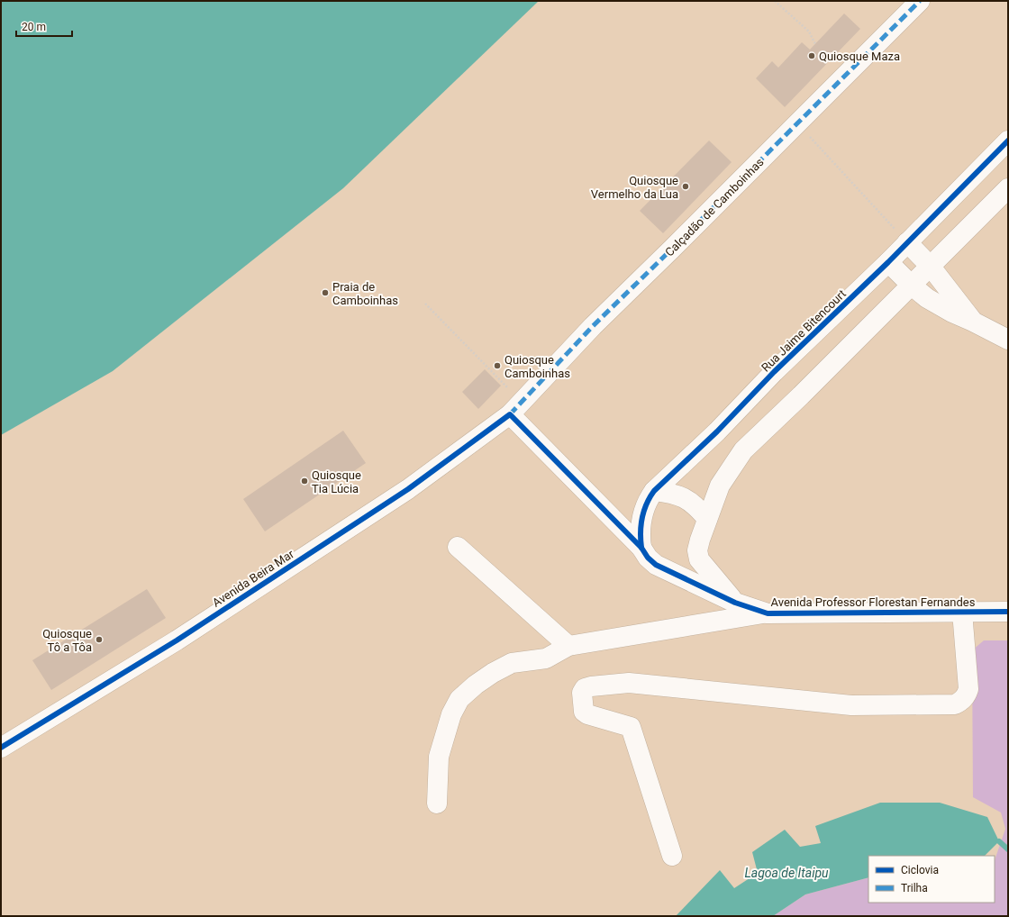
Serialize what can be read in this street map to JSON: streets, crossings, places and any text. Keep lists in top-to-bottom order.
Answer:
{
  "streets": {
    "street": [
      "Calçadão de Camboinhas",
      "Rua Jaime Bitencourt",
      "Avenida Beira Mar",
      "Avenida Professor Florestan Fernandes"
    ]
  },
  "crossings": [
    ["Calçadão de Camboinhas", "Avenida Beira Mar"],
    ["Calçadão de Camboinhas", "Avenida Professor Florestan Fernandes"],
    ["Rua Jaime Bitencourt", "Avenida Professor Florestan Fernandes"],
    ["Avenida Beira Mar", "Avenida Professor Florestan Fernandes"]
  ],
  "water": ["Lagoa de Itaipu"],
  "places": [
    "Quiosque Maza",
    "Quiosque Vermelho da Lua",
    "Praia de Camboinhas",
    "Quiosque Camboinhas",
    "Quiosque Tia Lúcia",
    "Quiosque Tô a Tôa"
  ],
  "legend": ["Ciclovia", "Trilha"],
  "scale_bar": "20 m"
}
